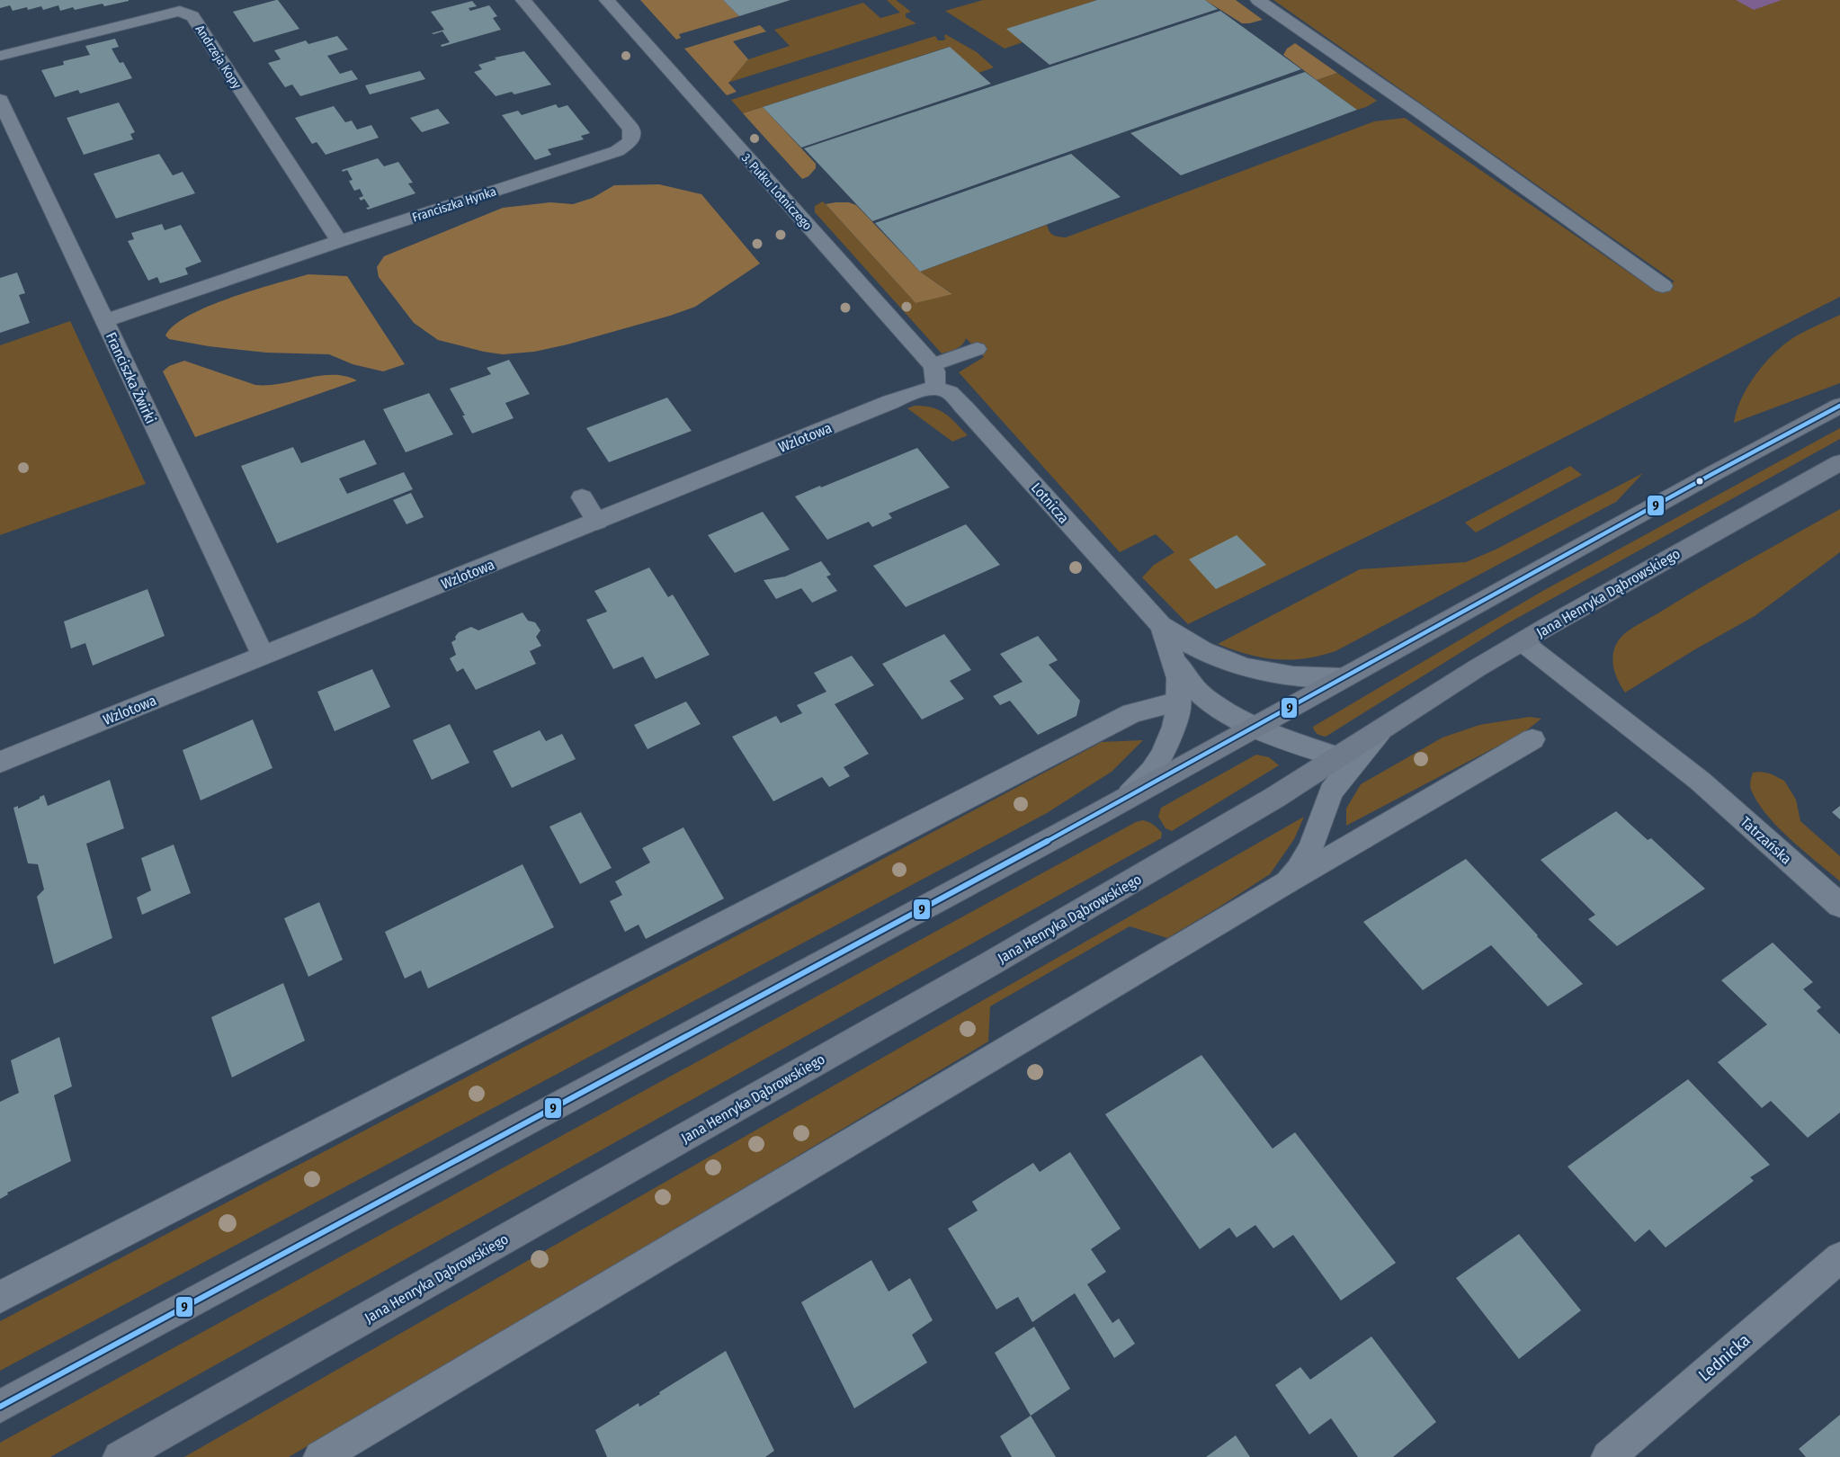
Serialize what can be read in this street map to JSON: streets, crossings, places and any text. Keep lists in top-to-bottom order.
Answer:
{
  "streets": {
    "main road": ["Jana Henryka Dąbrowskiego"],
    "street": [
      "Andrzeja Kopy",
      "3. Pułku Lotniczego",
      "Franciszka Hynka",
      "Franciszka Żwirki",
      "Wzlotowa",
      "Lotnicza",
      "Tatrzańska",
      "Lednicka"
    ]
  },
  "crossings": [
    ["Andrzeja Kopy", "Franciszka Hynka"],
    ["Franciszka Hynka", "Franciszka Żwirki"],
    ["Franciszka Żwirki", "Wzlotowa"],
    ["Wzlotowa", "Lotnicza"],
    ["Jana Henryka Dąbrowskiego", "Tatrzańska"]
  ],
  "lines": ["transit line 9"]
}
